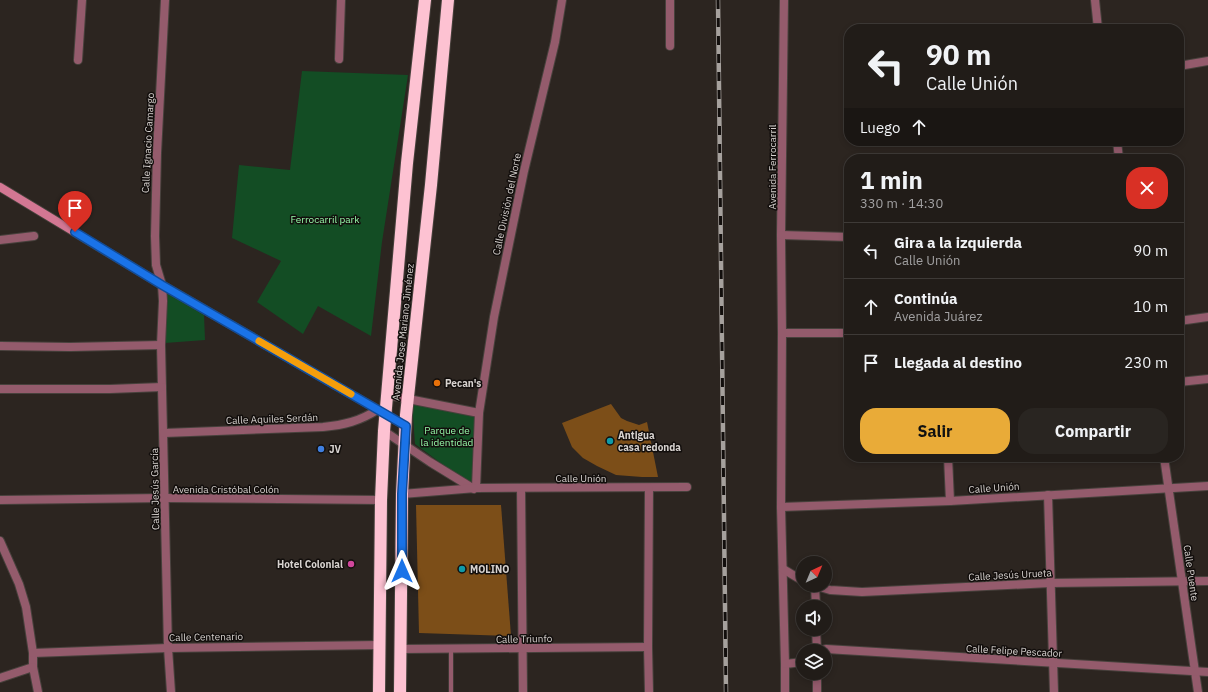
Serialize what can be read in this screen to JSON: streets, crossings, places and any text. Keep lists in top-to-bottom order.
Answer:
{
  "streets": {
    "highway": ["Avenida Jose Mariano Jiménez"],
    "street": [
      "Calle Ignacio Camargo",
      "Avenida Ferrocarril",
      "Calle División del Norte",
      "Calle Aquiles Serdán",
      "Calle Unión",
      "Calle Jesús García",
      "Avenida Cristóbal Colón",
      "Calle Puente",
      "Calle Jesús Urueta",
      "Calle Centenario",
      "Calle Triunfo",
      "Calle Felipe Pescador"
    ]
  },
  "crossings": [
    ["Calle Ignacio Camargo", "Calle Jesús García"],
    ["Avenida Ferrocarril", "Calle Unión"],
    ["Avenida Jose Mariano Jiménez", "Calle Aquiles Serdán"],
    ["Avenida Jose Mariano Jiménez", "Calle Unión"],
    ["Avenida Jose Mariano Jiménez", "Avenida Cristóbal Colón"],
    ["Avenida Jose Mariano Jiménez", "Calle Centenario"],
    ["Avenida Jose Mariano Jiménez", "Calle Triunfo"],
    ["Calle Aquiles Serdán", "Calle Jesús García"],
    ["Calle Unión", "Calle Puente"],
    ["Calle Jesús García", "Avenida Cristóbal Colón"],
    ["Calle Jesús García", "Calle Centenario"],
    ["Calle Puente", "Calle Jesús Urueta"],
    ["Calle Puente", "Calle Felipe Pescador"]
  ],
  "parks": ["Ferrocarril park", "Parque de la identidad"],
  "places": [
    "Pecan's",
    "Antigua casa redonda",
    "JV",
    "Hotel Colonial",
    "MOLINO"
  ],
  "north": "top right",
  "page": {
    "turn": ["90 m", "Calle Unión"],
    "then": "Luego",
    "heading": ["1 min", "330 m · 14:30"],
    "list": [
      {
        "name": "Gira a la izquierda",
        "note": "Calle Unión",
        "value": "90 m"
      },
      {
        "name": "Continúa",
        "note": "Avenida Juárez",
        "value": "10 m"
      },
      {
        "name": "Llegada al destino",
        "value": "230 m"
      }
    ],
    "buttons": ["Salir", "Compartir"]
  }
}
